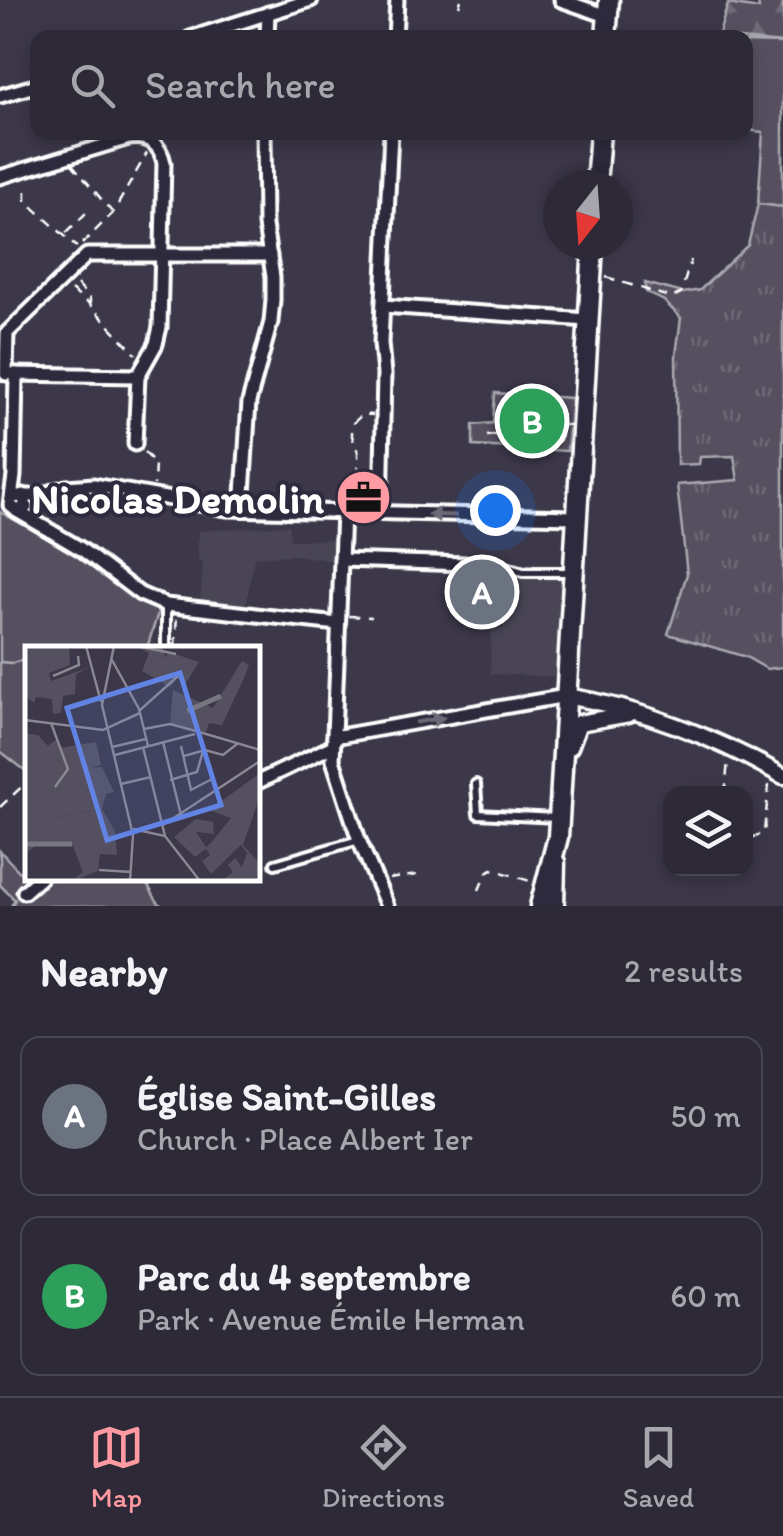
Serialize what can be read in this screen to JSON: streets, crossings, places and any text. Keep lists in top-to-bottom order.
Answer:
{
  "places": {
    "office": ["Nicolas Demolin"]
  },
  "north": "bottom",
  "page": {
    "search": "Search here",
    "pins": ["B", "A"],
    "heading": ["Nearby", "2 results"],
    "list": [
      {
        "mark": "A",
        "name": "Église Saint-Gilles",
        "note": "Church · Place Albert Ier",
        "value": "50 m"
      },
      {
        "mark": "B",
        "name": "Parc du 4 septembre",
        "note": "Park · Avenue Émile Herman",
        "value": "60 m"
      }
    ],
    "nav": ["Map", "Directions", "Saved"]
  }
}
